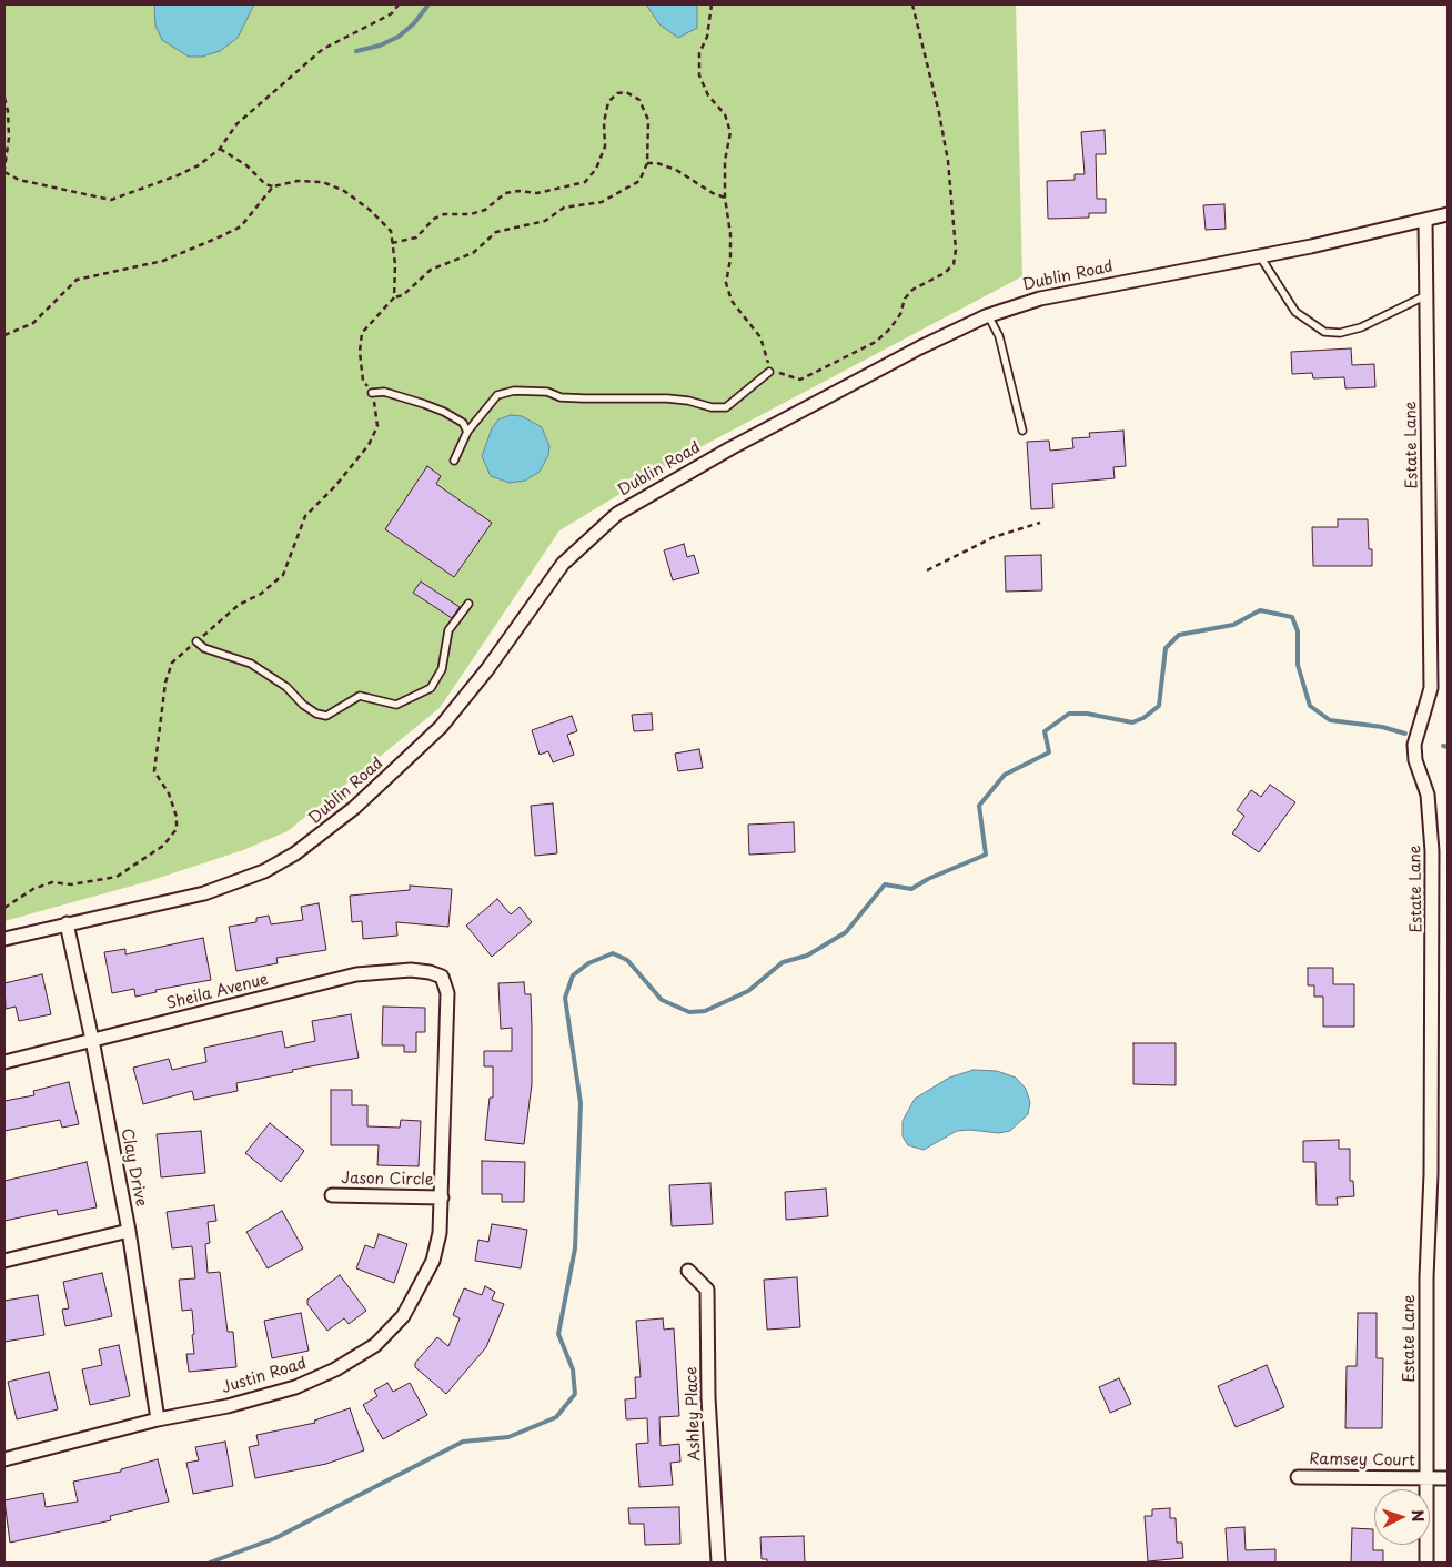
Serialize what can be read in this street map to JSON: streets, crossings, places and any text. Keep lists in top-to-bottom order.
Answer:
{
  "streets": {
    "street": [
      "Dublin Road",
      "Estate Lane",
      "Sheila Avenue",
      "Clay Drive",
      "Jason Circle",
      "Justin Road",
      "Ashley Place",
      "Ramsey Court"
    ]
  },
  "crossings": [
    ["Dublin Road", "Estate Lane"],
    ["Dublin Road", "Clay Drive"],
    ["Estate Lane", "Ramsey Court"],
    ["Sheila Avenue", "Clay Drive"],
    ["Sheila Avenue", "Justin Road"],
    ["Clay Drive", "Justin Road"],
    ["Jason Circle", "Justin Road"]
  ],
  "north": "right"
}
